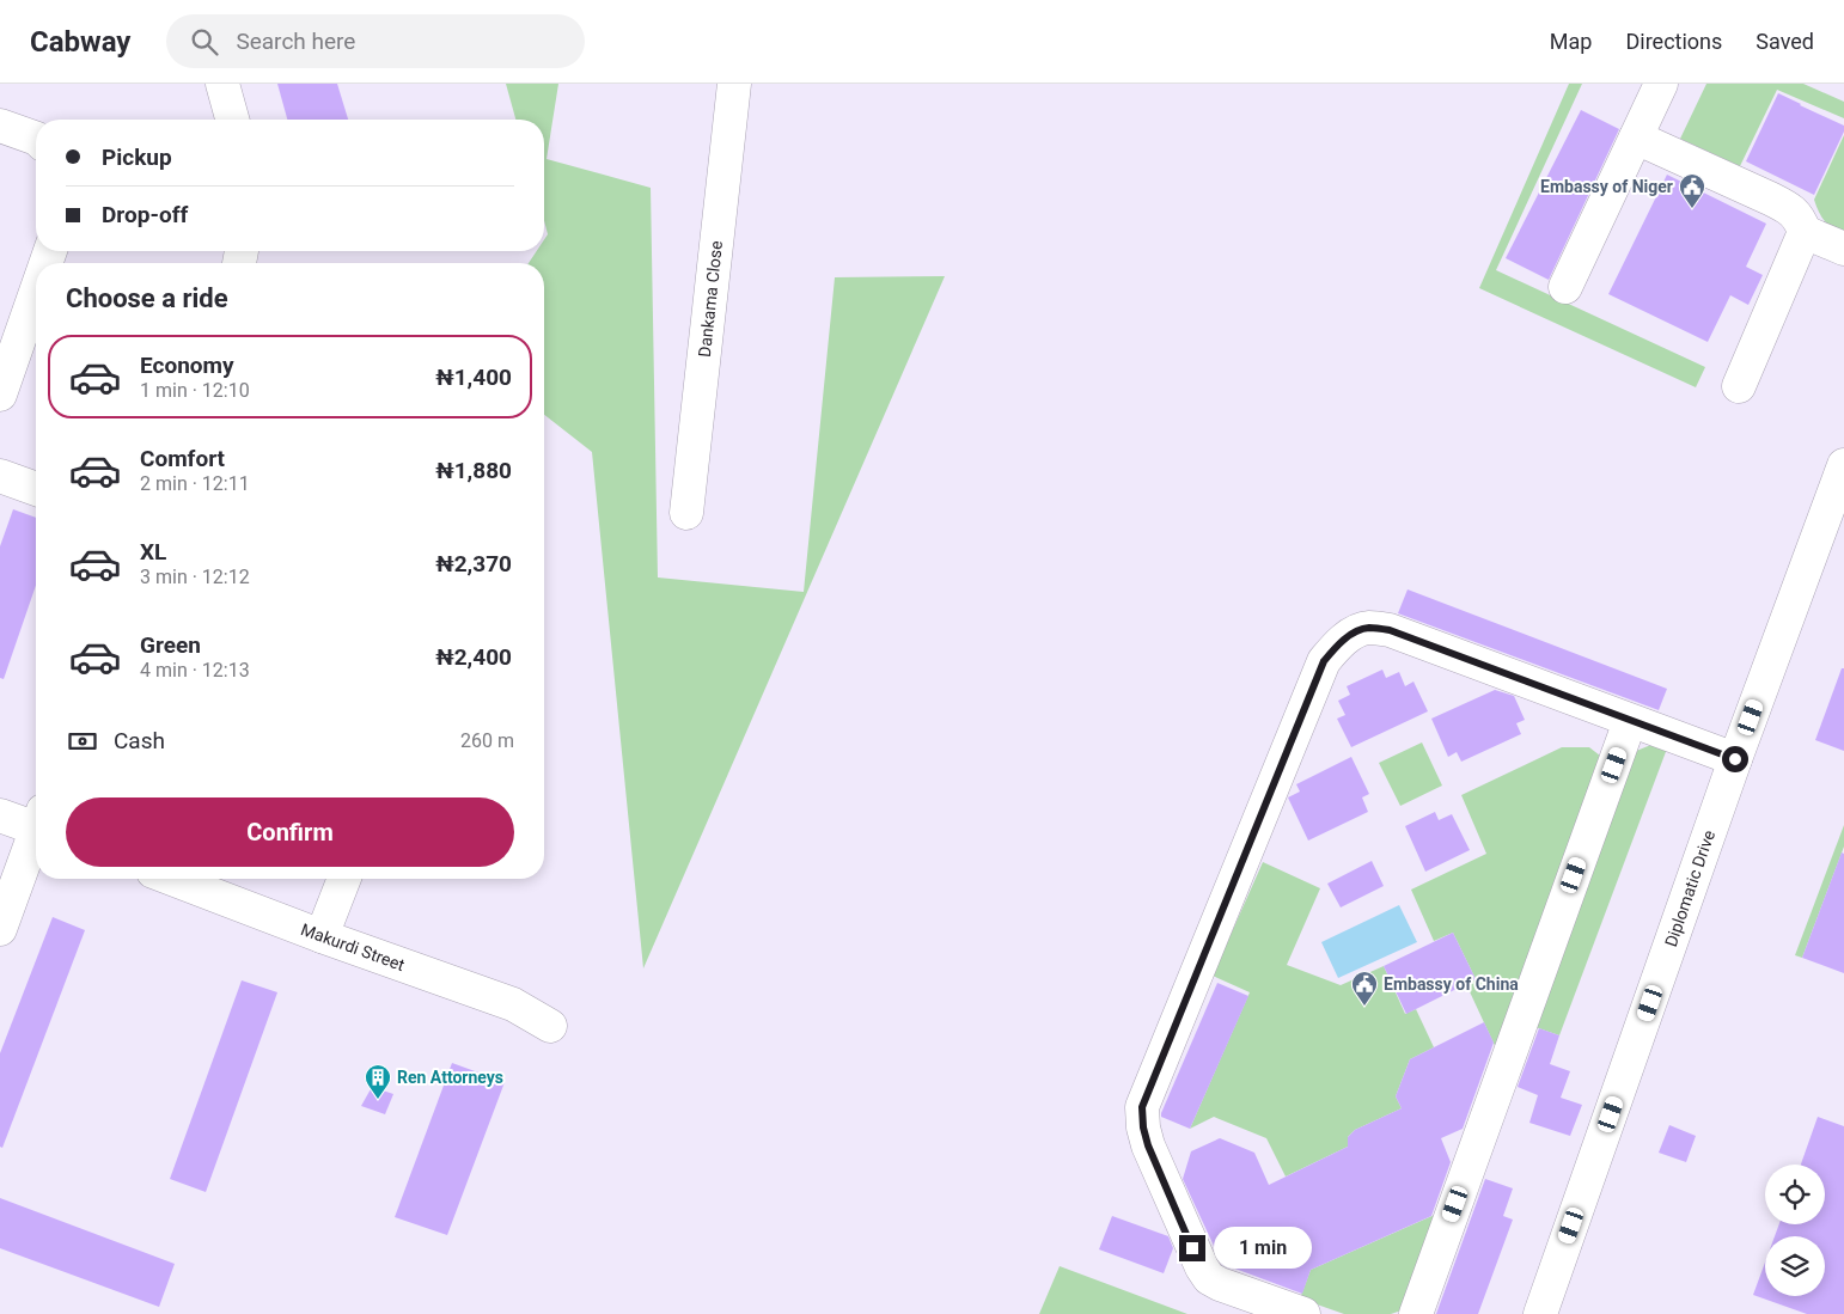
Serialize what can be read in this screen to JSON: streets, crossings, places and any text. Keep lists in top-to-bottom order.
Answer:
{
  "streets": {
    "street": ["Dankama Close", "Diplomatic Drive", "Makurdi Street"]
  },
  "places": {
    "public building": ["Embassy of Niger", "Embassy of China"],
    "building": ["Ren Attorneys"]
  },
  "page": {
    "header": "Cabway",
    "search": "Search here",
    "nav": ["Map", "Directions", "Saved"],
    "banner": ["Pickup", "Drop-off"],
    "heading": "Choose a ride",
    "list": [
      {
        "name": "Economy",
        "note": "1 min · 12:10",
        "value": "₦1,400"
      },
      {
        "name": "Comfort",
        "note": "2 min · 12:11",
        "value": "₦1,880"
      },
      {
        "name": "XL",
        "note": "3 min · 12:12",
        "value": "₦2,370"
      },
      {
        "name": "Green",
        "note": "4 min · 12:13",
        "value": "₦2,400"
      }
    ],
    "pay": ["Cash", "260 m"],
    "buttons": "Confirm",
    "bubble": "1 min"
  }
}
